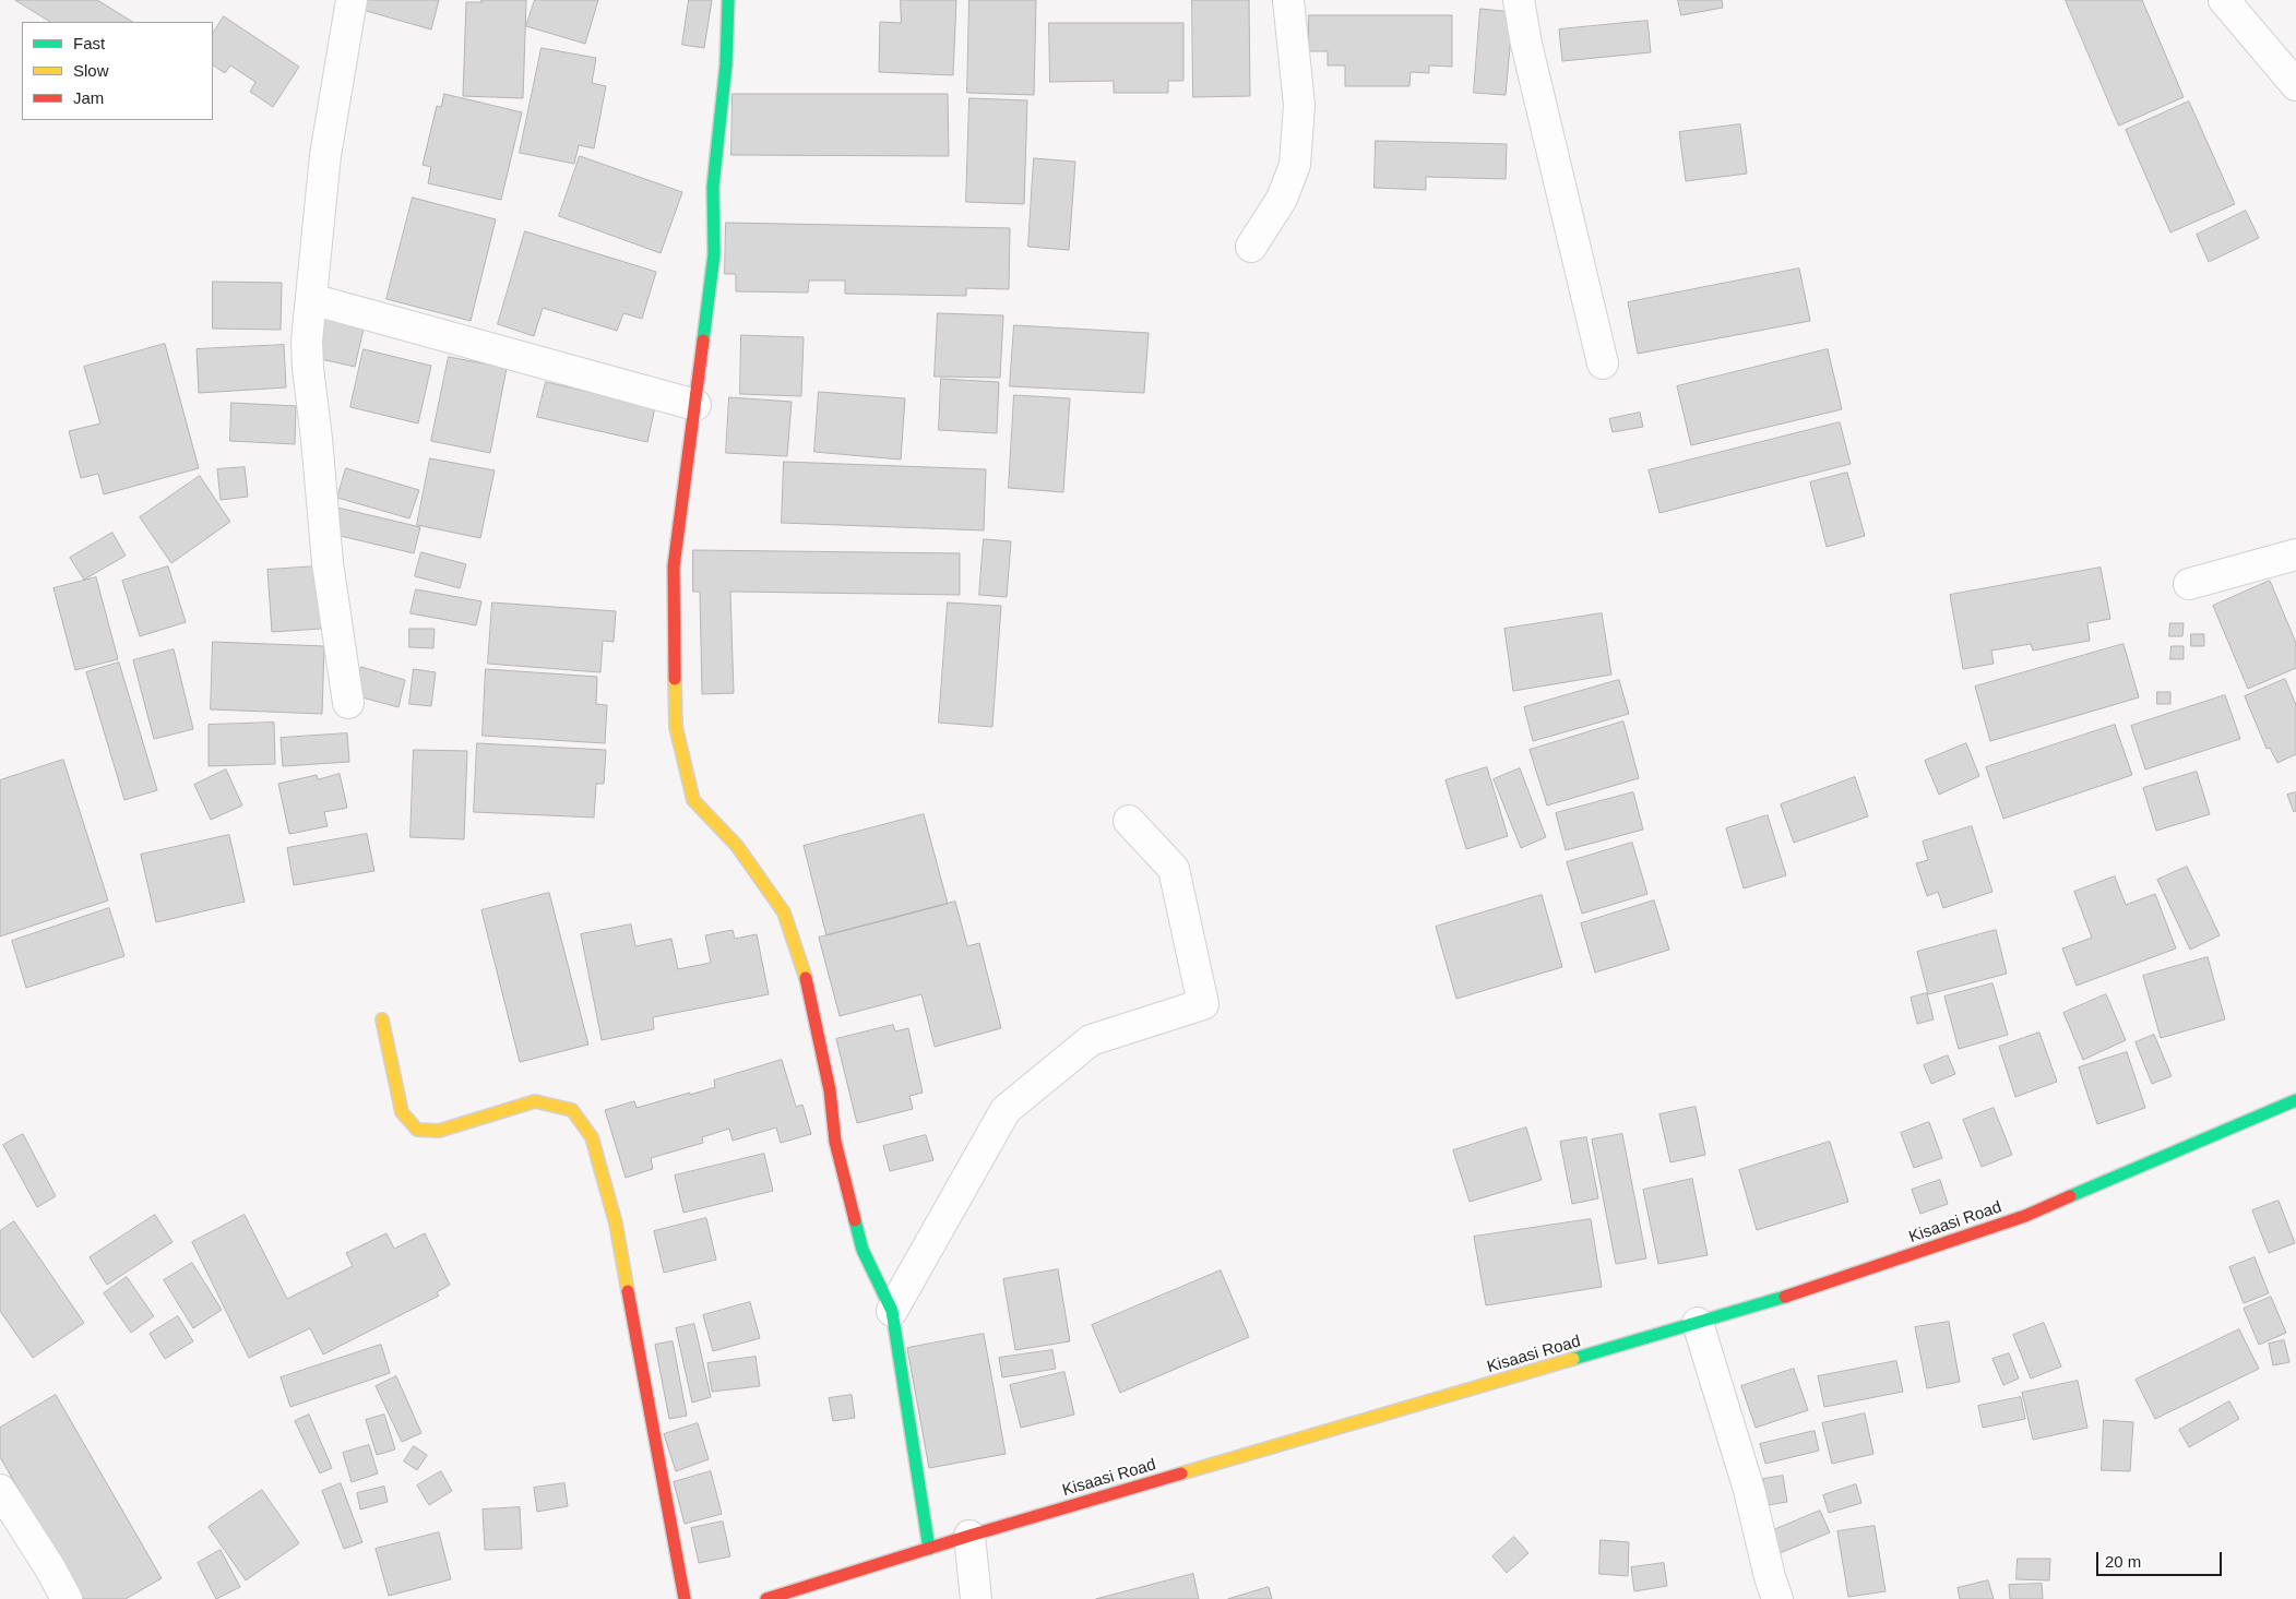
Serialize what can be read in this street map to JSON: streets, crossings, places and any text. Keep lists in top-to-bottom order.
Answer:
{
  "streets": {
    "street": ["Kisaasi Road"]
  },
  "legend": ["Fast", "Slow", "Jam"],
  "scale_bar": "20 m"
}
